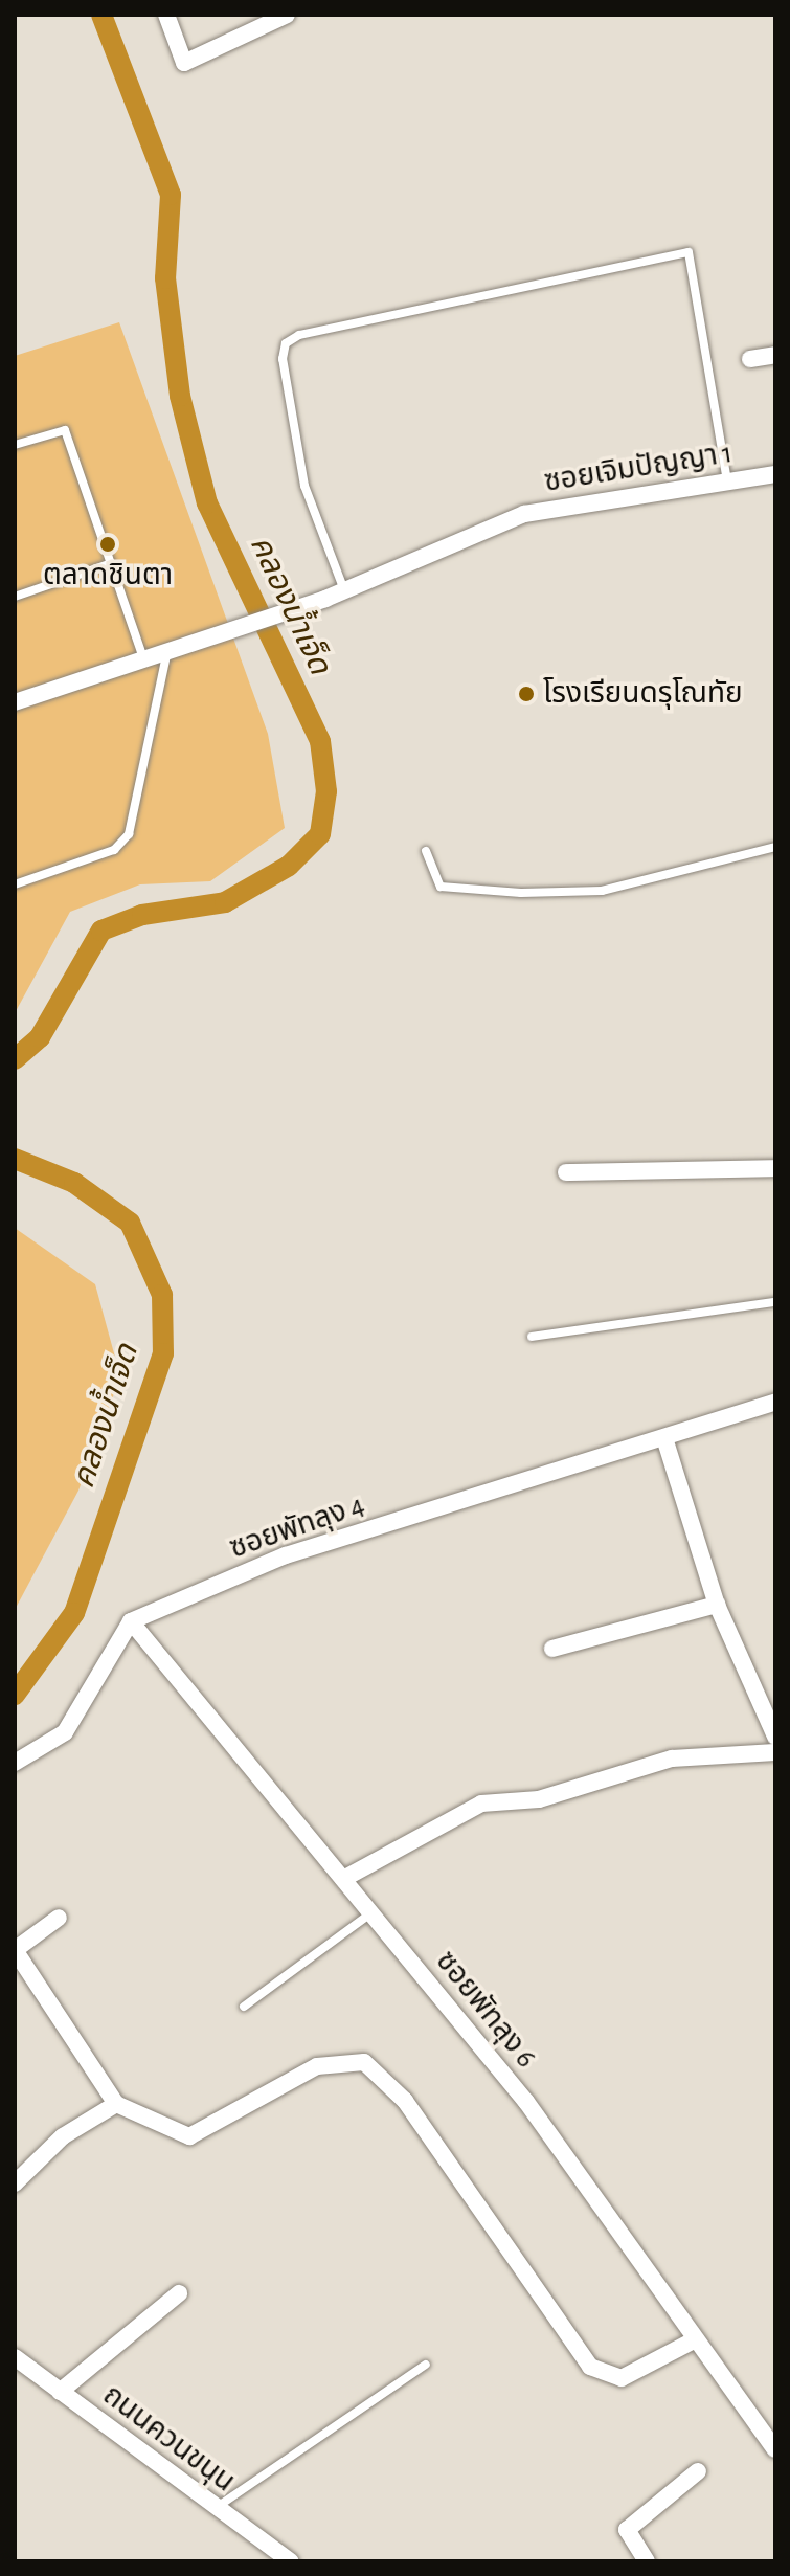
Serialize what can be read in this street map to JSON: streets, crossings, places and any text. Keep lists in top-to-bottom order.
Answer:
{
  "streets": {
    "street": [
      "ซอยเจิมปัญญา 1",
      "ซอยพัทลุง 4",
      "ซอยพัทลุง 6",
      "ถนนควนขนุน"
    ]
  },
  "crossings": [
    ["ซอยพัทลุง 4", "ซอยพัทลุง 6"]
  ],
  "water": ["คลองน้ำเจ็ด"],
  "places": ["ตลาดชินตา", "โรงเรียนดรุโณทัย"]
}
